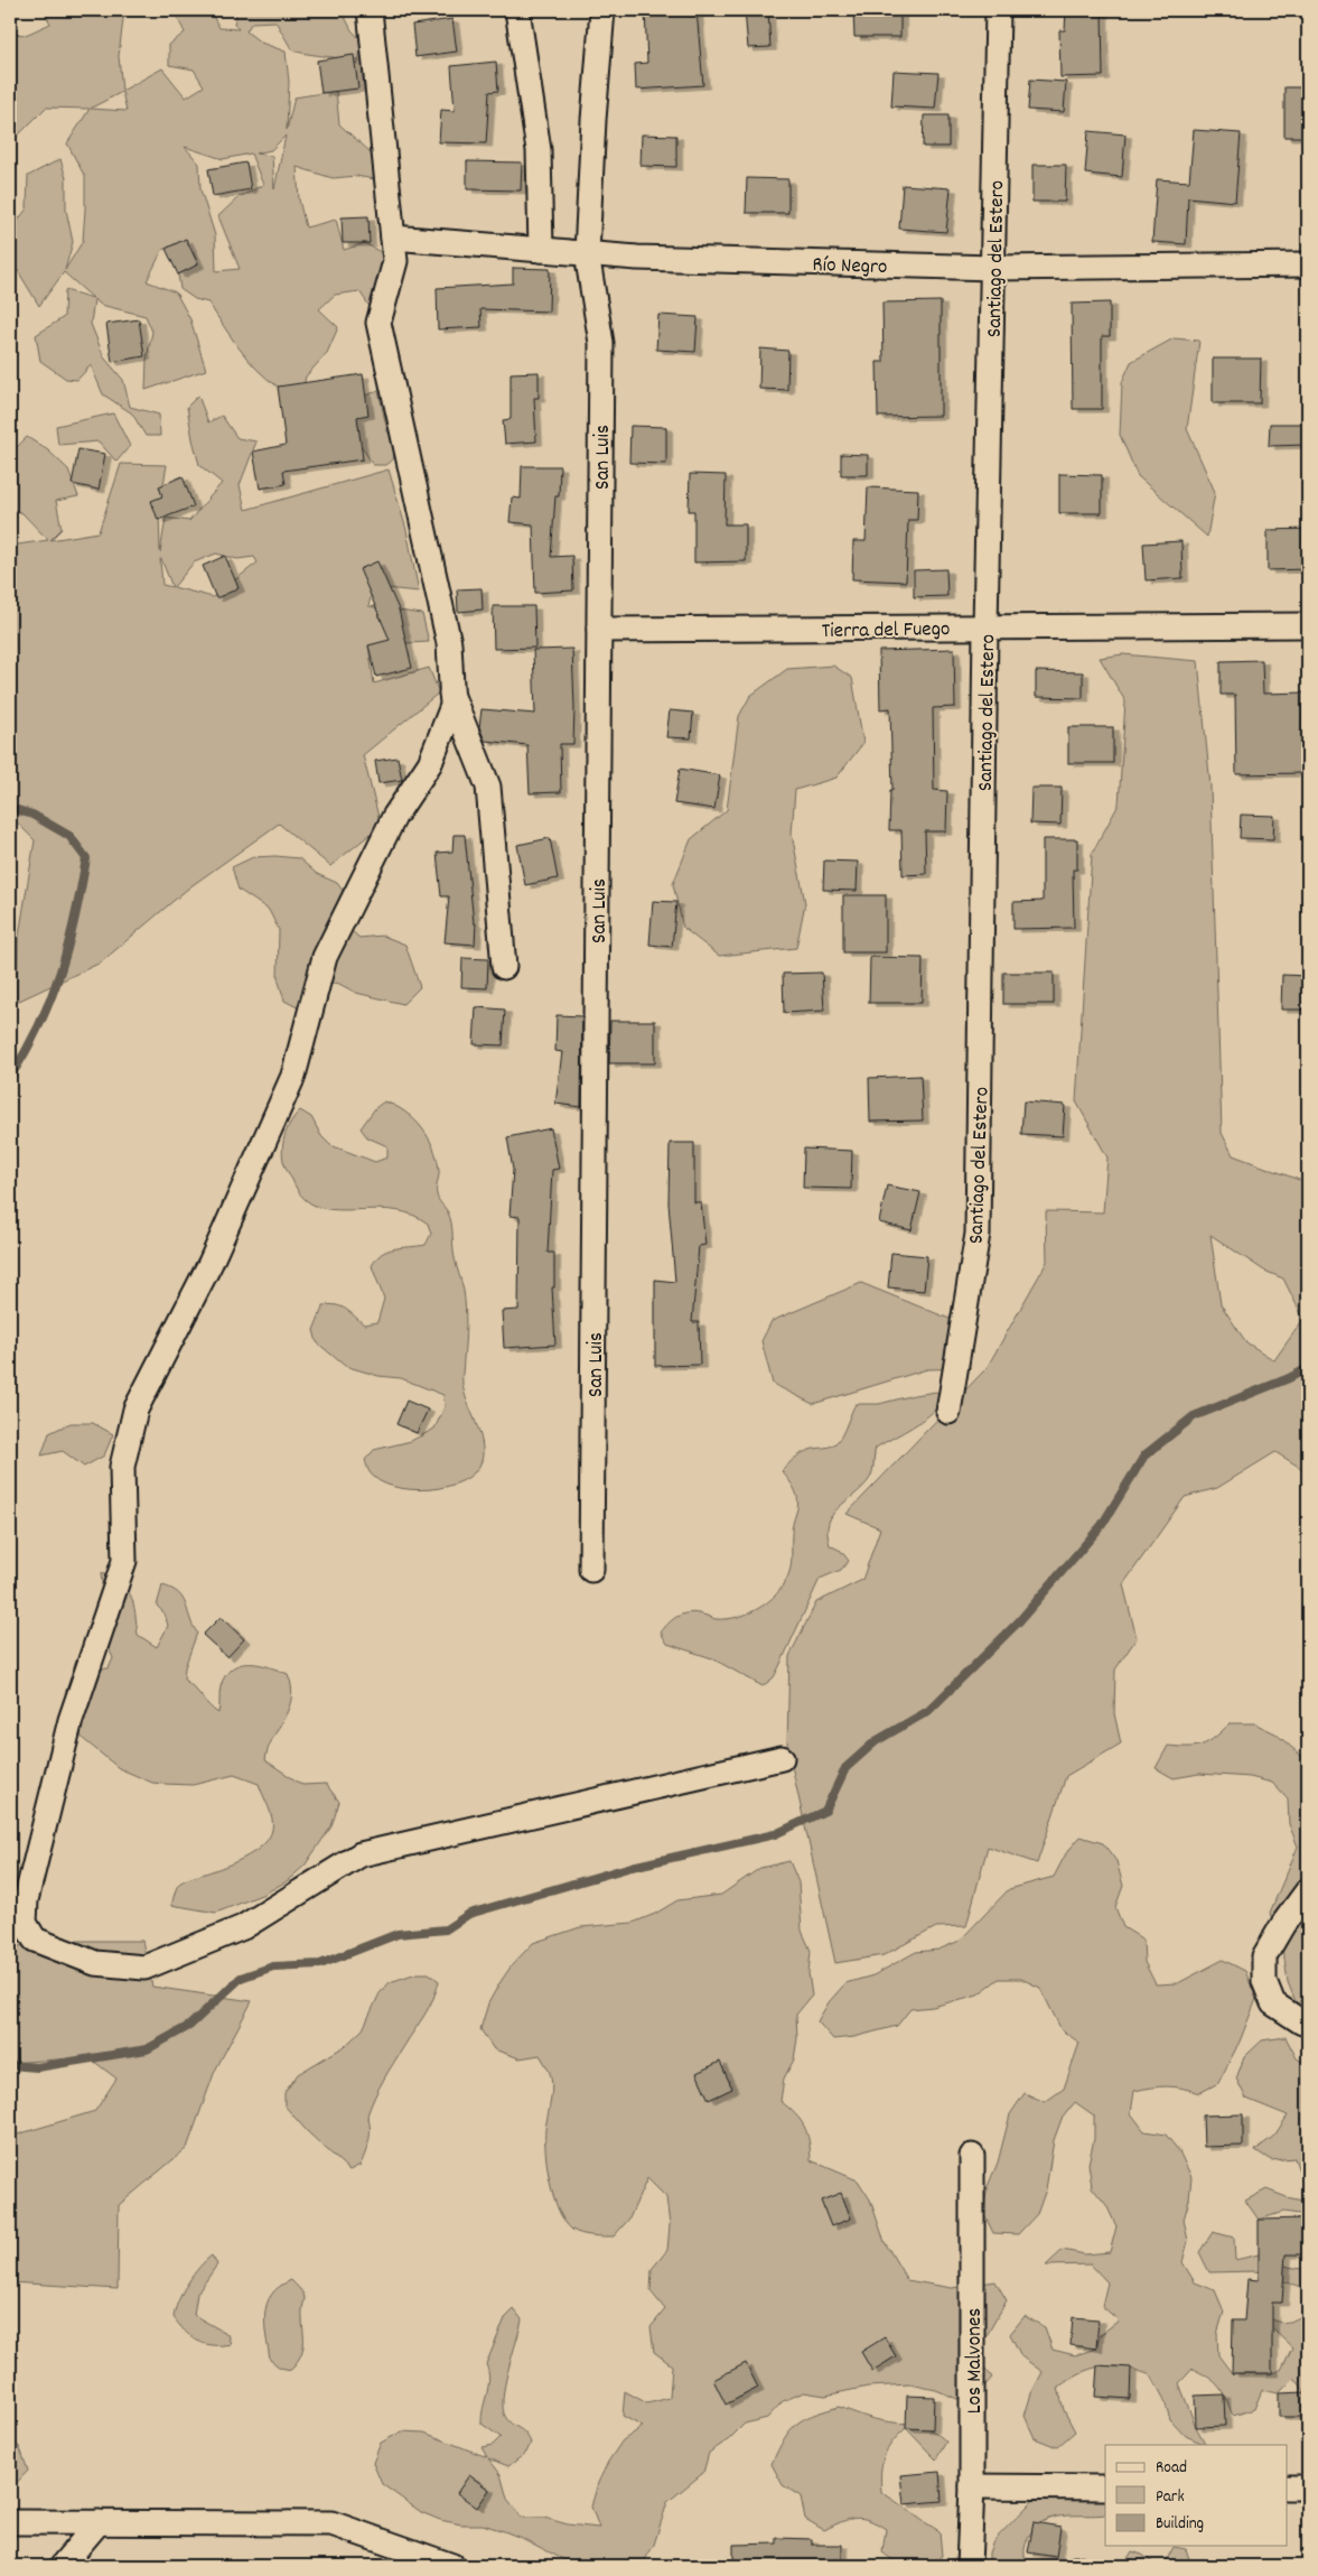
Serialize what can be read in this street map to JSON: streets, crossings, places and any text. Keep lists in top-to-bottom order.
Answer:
{
  "streets": {
    "street": [
      "Santiago del Estero",
      "Río Negro",
      "San Luis",
      "Tierra del Fuego",
      "Los Malvones"
    ]
  },
  "crossings": [
    ["Santiago del Estero", "Río Negro"],
    ["Santiago del Estero", "Tierra del Fuego"],
    ["Río Negro", "San Luis"],
    ["San Luis", "Tierra del Fuego"]
  ],
  "legend": ["Road", "Park", "Building"]
}
